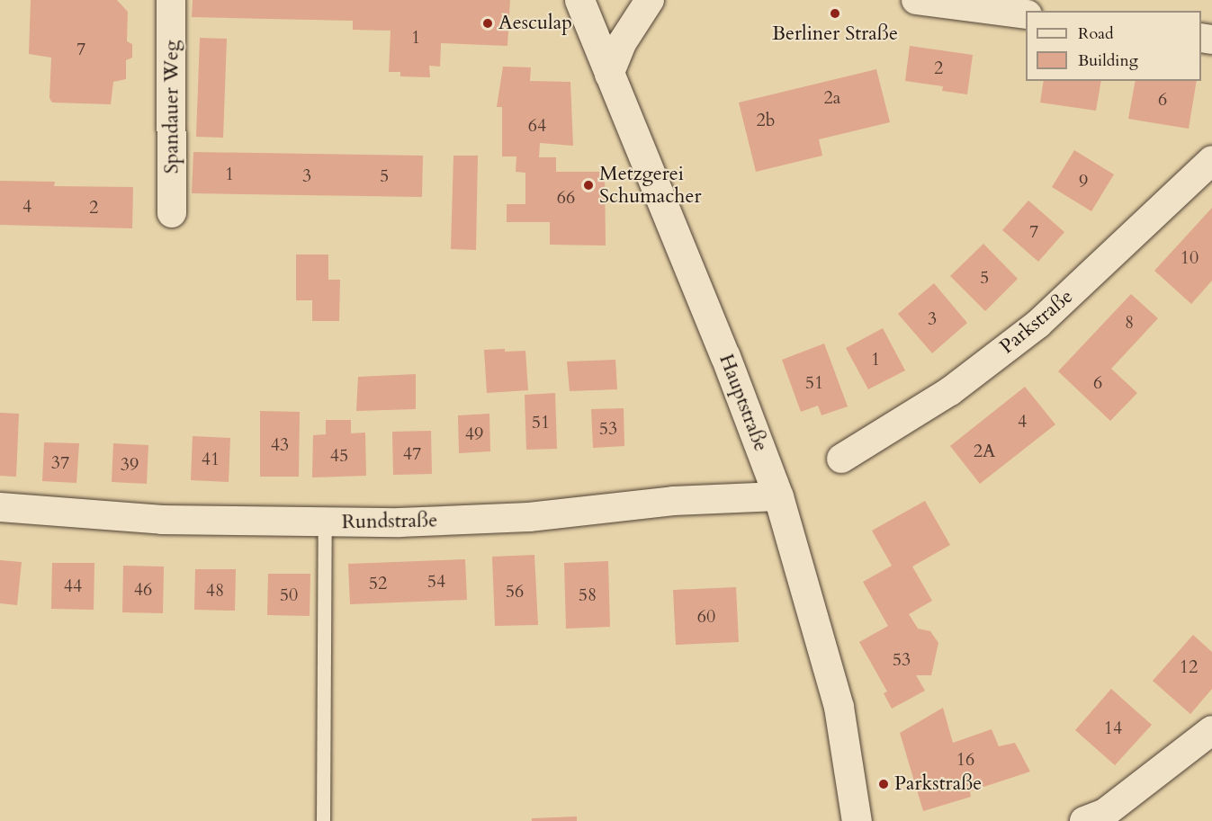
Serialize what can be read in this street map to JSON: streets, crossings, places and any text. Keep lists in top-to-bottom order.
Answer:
{
  "streets": {
    "main road": ["Hauptstraße"],
    "street": ["Spandauer Weg", "Parkstraße", "Rundstraße"]
  },
  "crossings": [
    ["Hauptstraße", "Rundstraße"]
  ],
  "places": [
    "Berliner Straße",
    "Aesculap",
    "Metzgerei Schumacher",
    "Parkstraße"
  ],
  "house_numbers": [
    "1",
    "7",
    "2",
    "2a",
    "6",
    "2b",
    "64",
    "1",
    "3",
    "5",
    "9",
    "66",
    "4",
    "2",
    "7",
    "10",
    "5",
    "3",
    "8",
    "1",
    "51",
    "6",
    "4",
    "51",
    "53",
    "49",
    "43",
    "2A",
    "47",
    "45",
    "41",
    "37",
    "39",
    "54",
    "52",
    "44",
    "46",
    "48",
    "56",
    "50",
    "58",
    "60",
    "53",
    "12",
    "14",
    "16"
  ],
  "legend": ["Road", "Building"]
}
